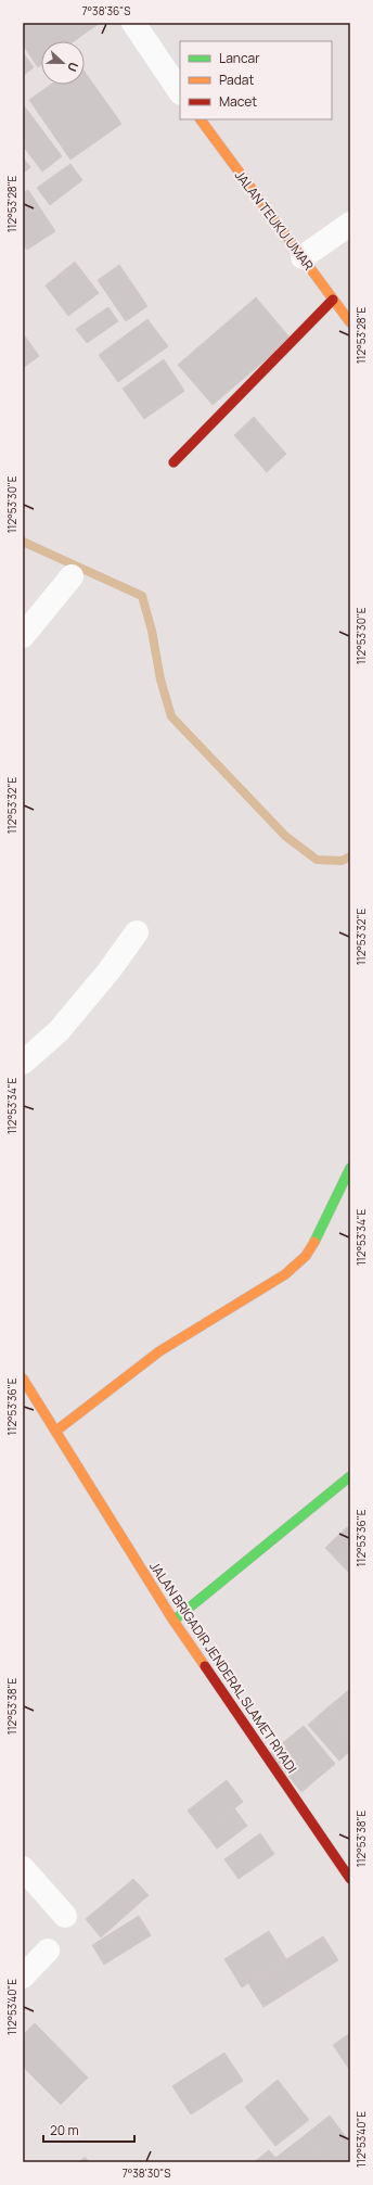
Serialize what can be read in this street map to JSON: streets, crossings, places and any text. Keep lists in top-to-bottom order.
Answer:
{
  "streets": {
    "street": ["JALAN TEUKU UMAR", "JALAN BRIGADIR JENDERAL SLAMET RIYADI"]
  },
  "legend": ["Lancar", "Padat", "Macet"],
  "scale_bar": "20 m",
  "north": "right",
  "coordinates": [
    "7°38'36\"S",
    "112°53'28\"E",
    "112°53'30\"E",
    "112°53'32\"E",
    "112°53'34\"E",
    "112°53'36\"E",
    "112°53'38\"E",
    "112°53'40\"E",
    "7°38'30\"S"
  ]
}
